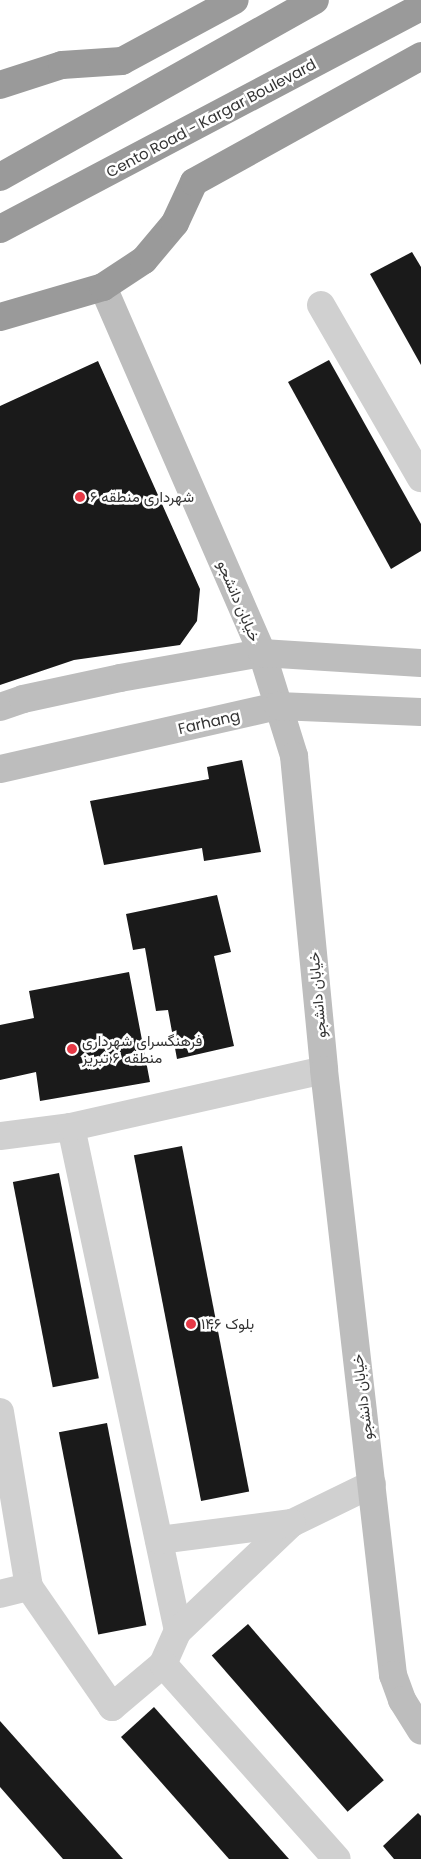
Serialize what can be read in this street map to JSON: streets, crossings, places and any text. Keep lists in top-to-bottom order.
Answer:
{
  "streets": {
    "highway": ["Cento Road - Kargar Boulevard"],
    "street": ["خیابان دانشجو", "Farhang"]
  },
  "crossings": [
    ["خیابان دانشجو", "Farhang"]
  ],
  "places": ["شهرداری منطقه ۶", "فرهنگسرای شهرداری منطقه ۶ تبریز", "بلوک ۱۴۶"]
}
